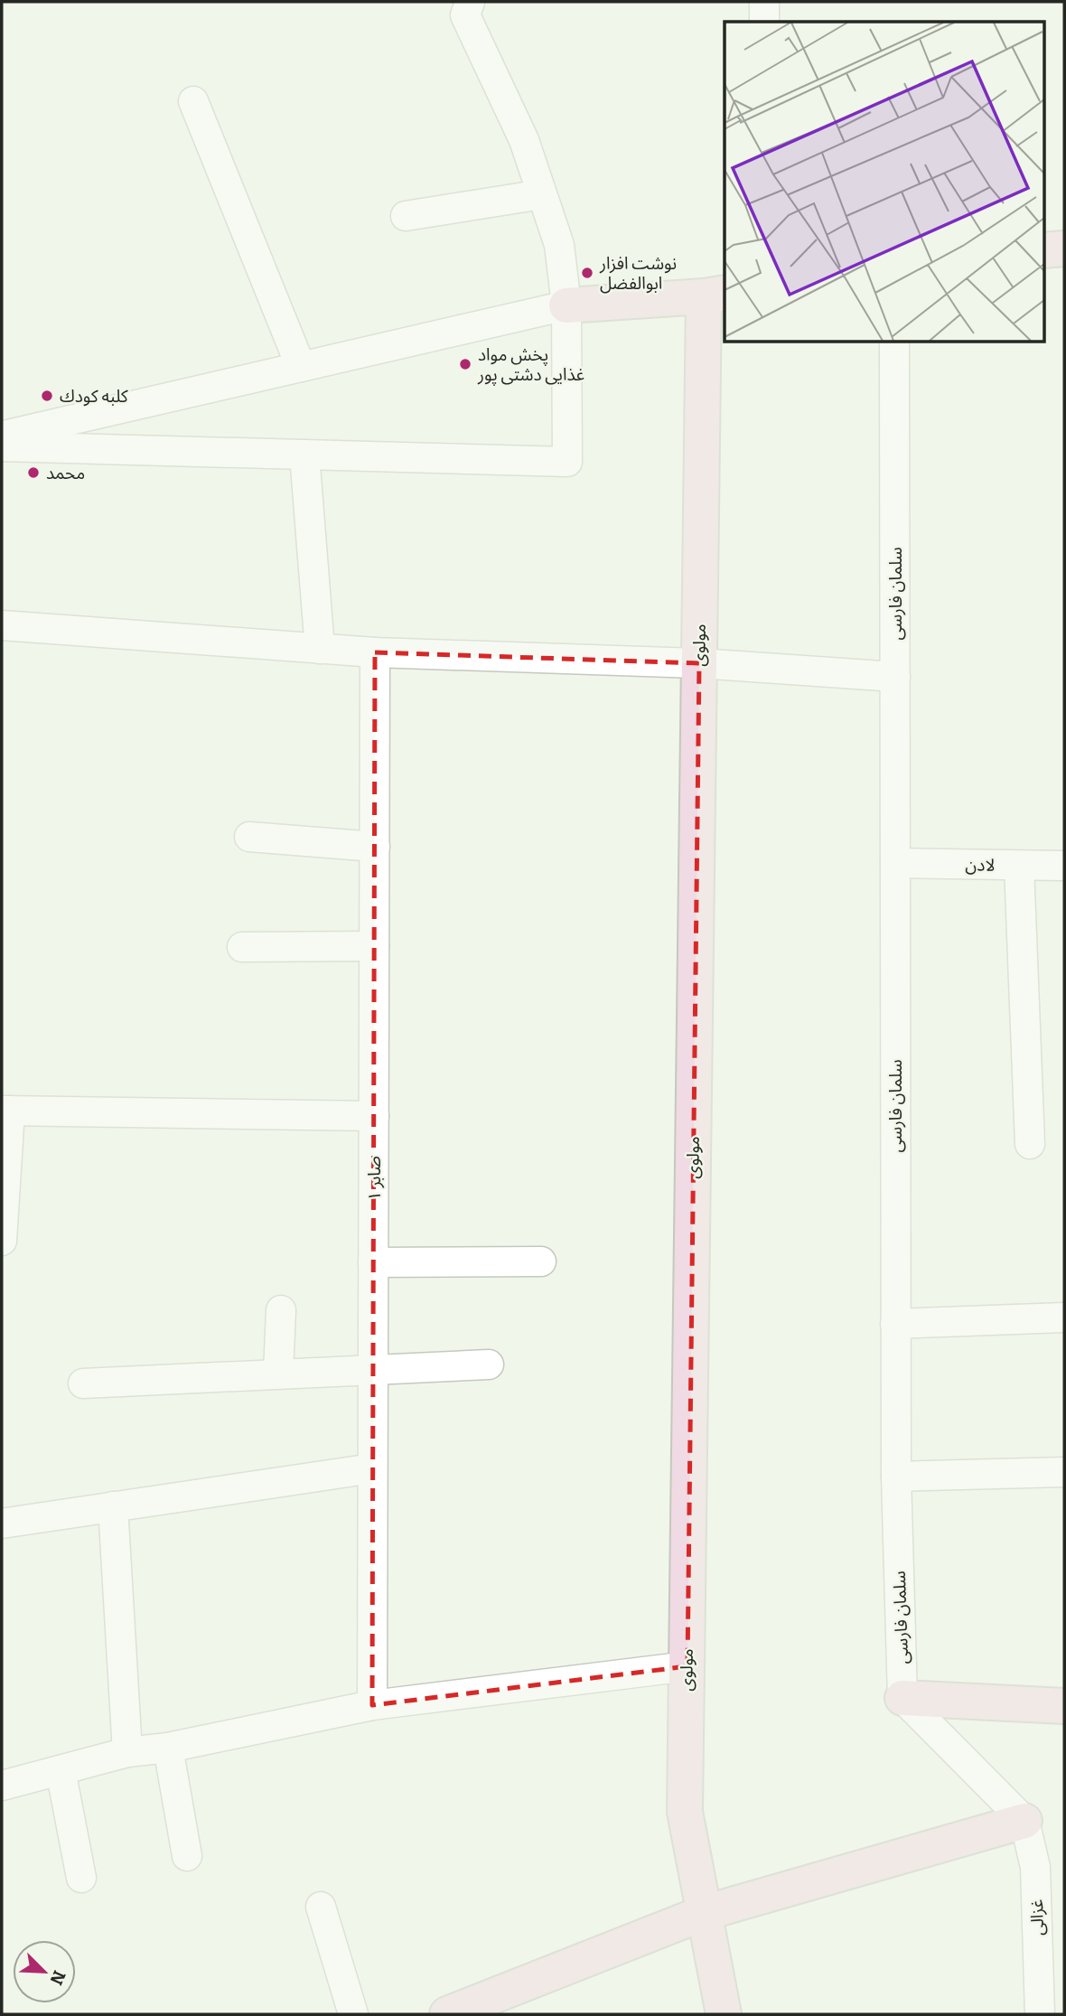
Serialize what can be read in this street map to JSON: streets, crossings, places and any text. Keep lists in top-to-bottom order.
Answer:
{
  "streets": {
    "street": [
      "سلمان فارسی",
      "مولوی",
      "لادن",
      "صابر ۱",
      "غزالی"
    ]
  },
  "crossings": [
    ["سلمان فارسی", "لادن"]
  ],
  "places": [
    "نوشت افزار ابوالفضل",
    "پخش مواد غذایی دشتی پور",
    "كلبه كودك",
    "محمد"
  ],
  "north": "bottom right"
}
